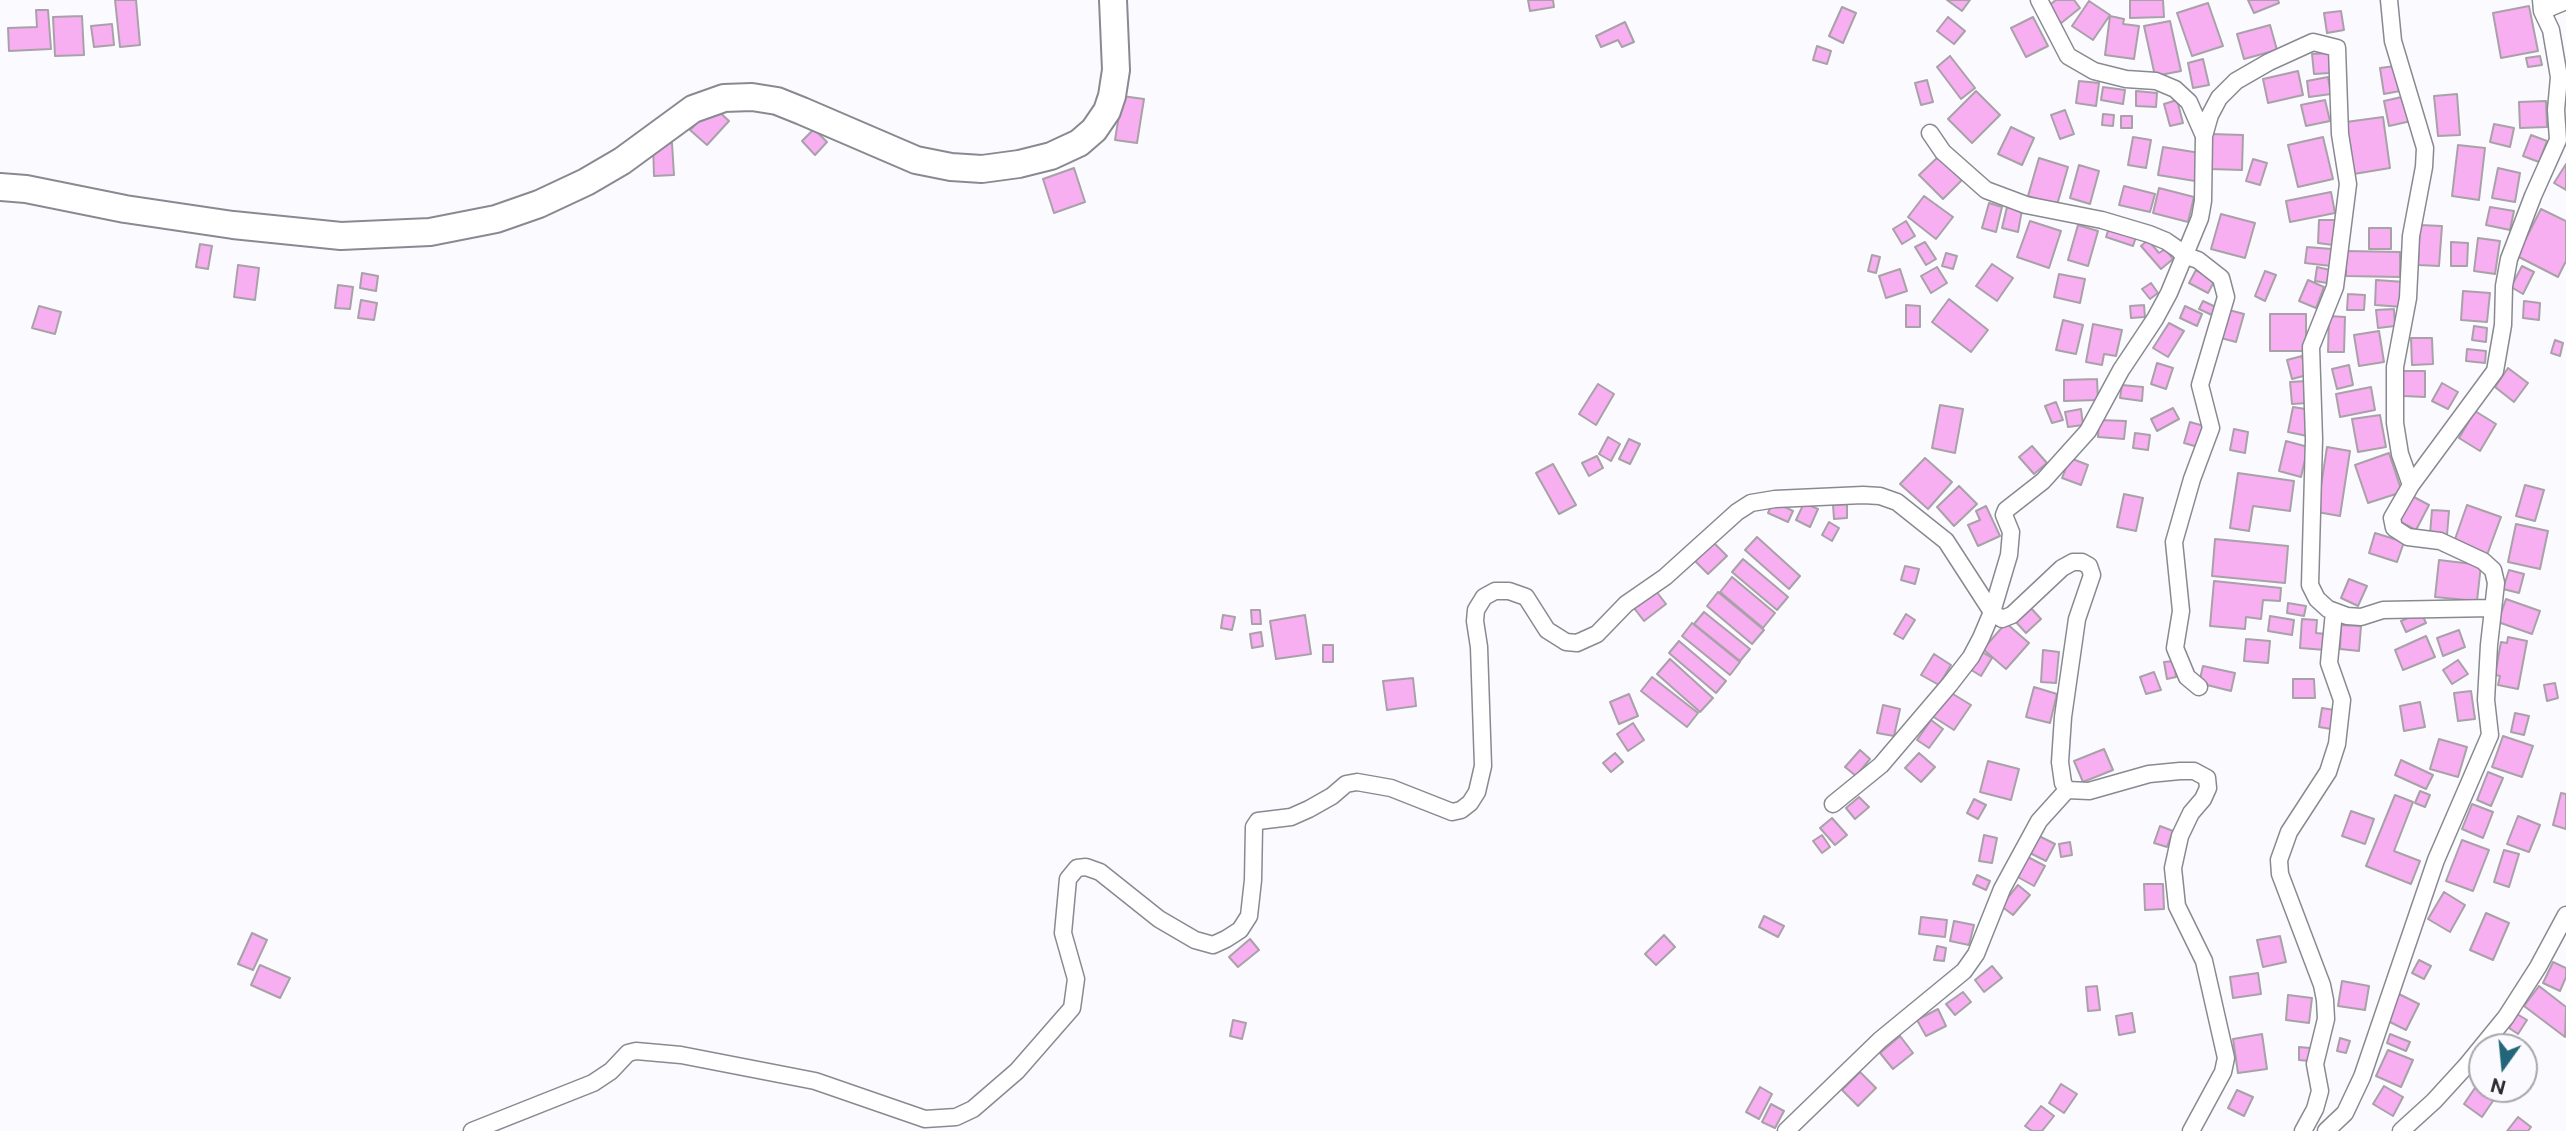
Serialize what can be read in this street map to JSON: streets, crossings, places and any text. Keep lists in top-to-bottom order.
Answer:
{
  "north": "bottom"
}
